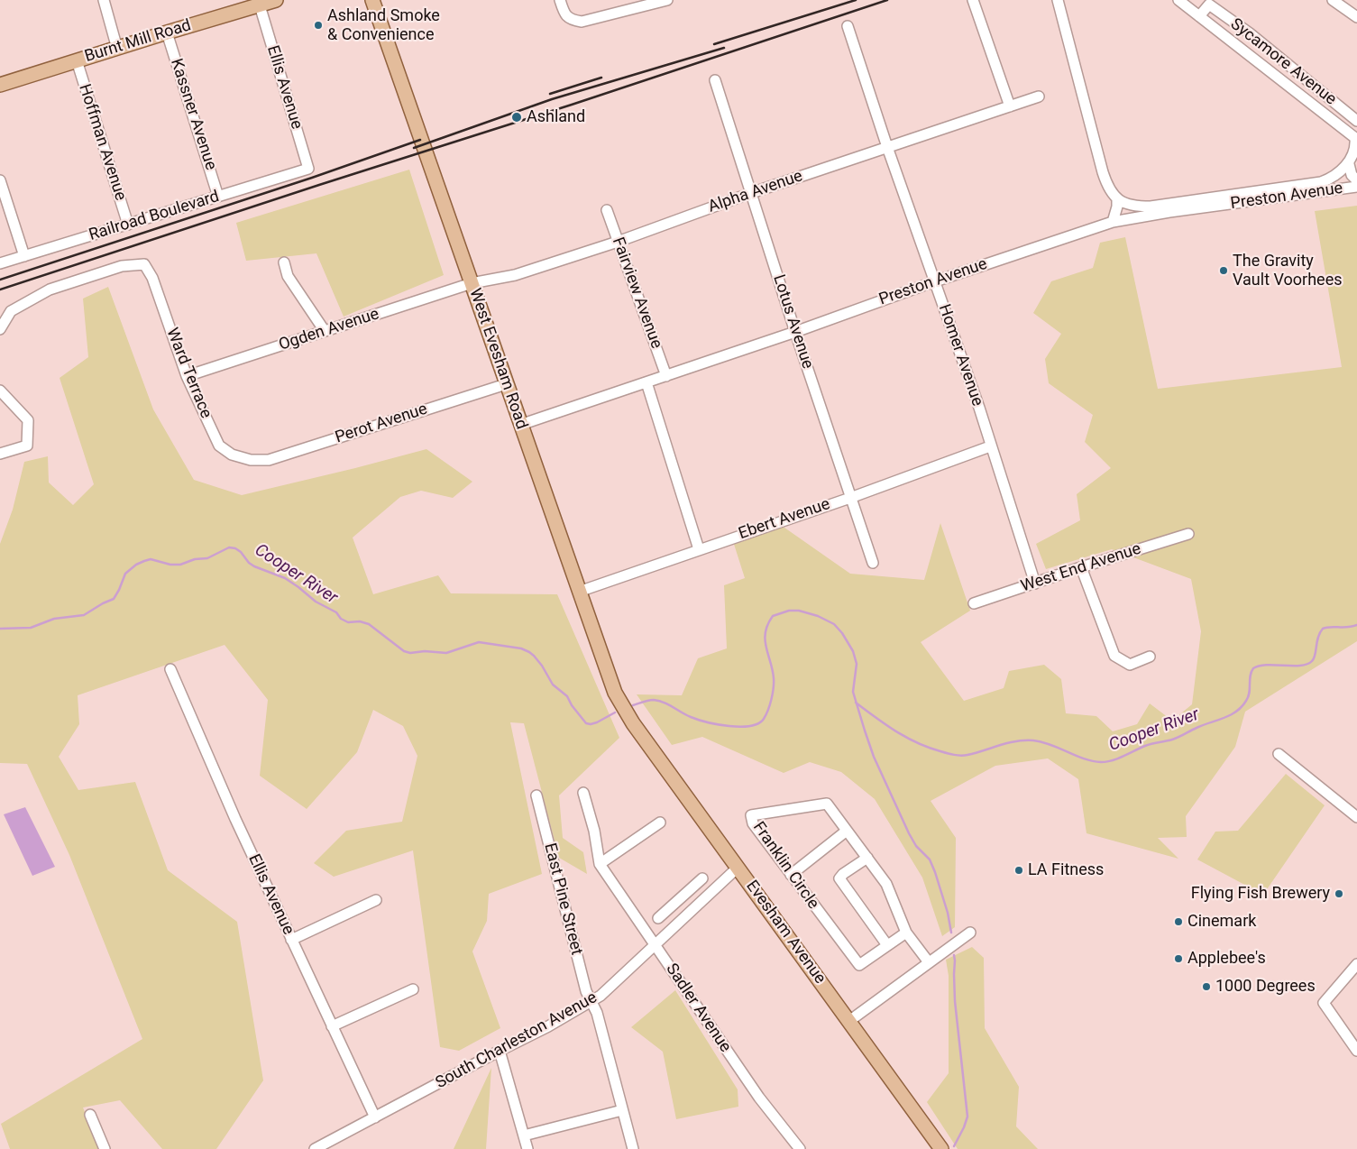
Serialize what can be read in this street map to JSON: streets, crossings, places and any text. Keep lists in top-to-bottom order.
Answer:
{
  "streets": {
    "main road": ["Burnt Mill Road", "West Evesham Road", "Evesham Avenue"],
    "street": [
      "Sycamore Avenue",
      "Ellis Avenue",
      "Kassner Avenue",
      "Hoffman Avenue",
      "Alpha Avenue",
      "Preston Avenue",
      "Railroad Boulevard",
      "Fairview Avenue",
      "Lotus Avenue",
      "Ogden Avenue",
      "Homer Avenue",
      "Ward Terrace",
      "Perot Avenue",
      "Ebert Avenue",
      "West End Avenue",
      "Franklin Circle",
      "East Pine Street",
      "Sadler Avenue",
      "South Charleston Avenue"
    ]
  },
  "crossings": [
    ["Burnt Mill Road", "Ellis Avenue"],
    ["Burnt Mill Road", "Kassner Avenue"],
    ["Burnt Mill Road", "Hoffman Avenue"],
    ["Sycamore Avenue", "Preston Avenue"],
    ["Ellis Avenue", "Railroad Boulevard"],
    ["Ellis Avenue", "South Charleston Avenue"],
    ["Kassner Avenue", "Railroad Boulevard"],
    ["Hoffman Avenue", "Railroad Boulevard"],
    ["Alpha Avenue", "Fairview Avenue"],
    ["Alpha Avenue", "Lotus Avenue"],
    ["Alpha Avenue", "Ogden Avenue"],
    ["Alpha Avenue", "Homer Avenue"],
    ["Alpha Avenue", "West Evesham Road"],
    ["Preston Avenue", "Fairview Avenue"],
    ["Preston Avenue", "Lotus Avenue"],
    ["Preston Avenue", "Homer Avenue"],
    ["Preston Avenue", "West Evesham Road"],
    ["Lotus Avenue", "Ebert Avenue"],
    ["Ogden Avenue", "West Evesham Road"],
    ["Ogden Avenue", "Ward Terrace"],
    ["Homer Avenue", "Ebert Avenue"],
    ["Homer Avenue", "West End Avenue"],
    ["West Evesham Road", "Perot Avenue"],
    ["West Evesham Road", "Ebert Avenue"],
    ["West Evesham Road", "Evesham Avenue"],
    ["Ward Terrace", "Perot Avenue"],
    ["East Pine Street", "South Charleston Avenue"],
    ["Evesham Avenue", "South Charleston Avenue"],
    ["Sadler Avenue", "South Charleston Avenue"]
  ],
  "water": ["Cooper River"],
  "places": [
    "Ashland Smoke & Convenience",
    "Ashland",
    "The Gravity Vault Voorhees",
    "LA Fitness",
    "Flying Fish Brewery",
    "Cinemark",
    "Applebee's",
    "1000 Degrees"
  ]
}
